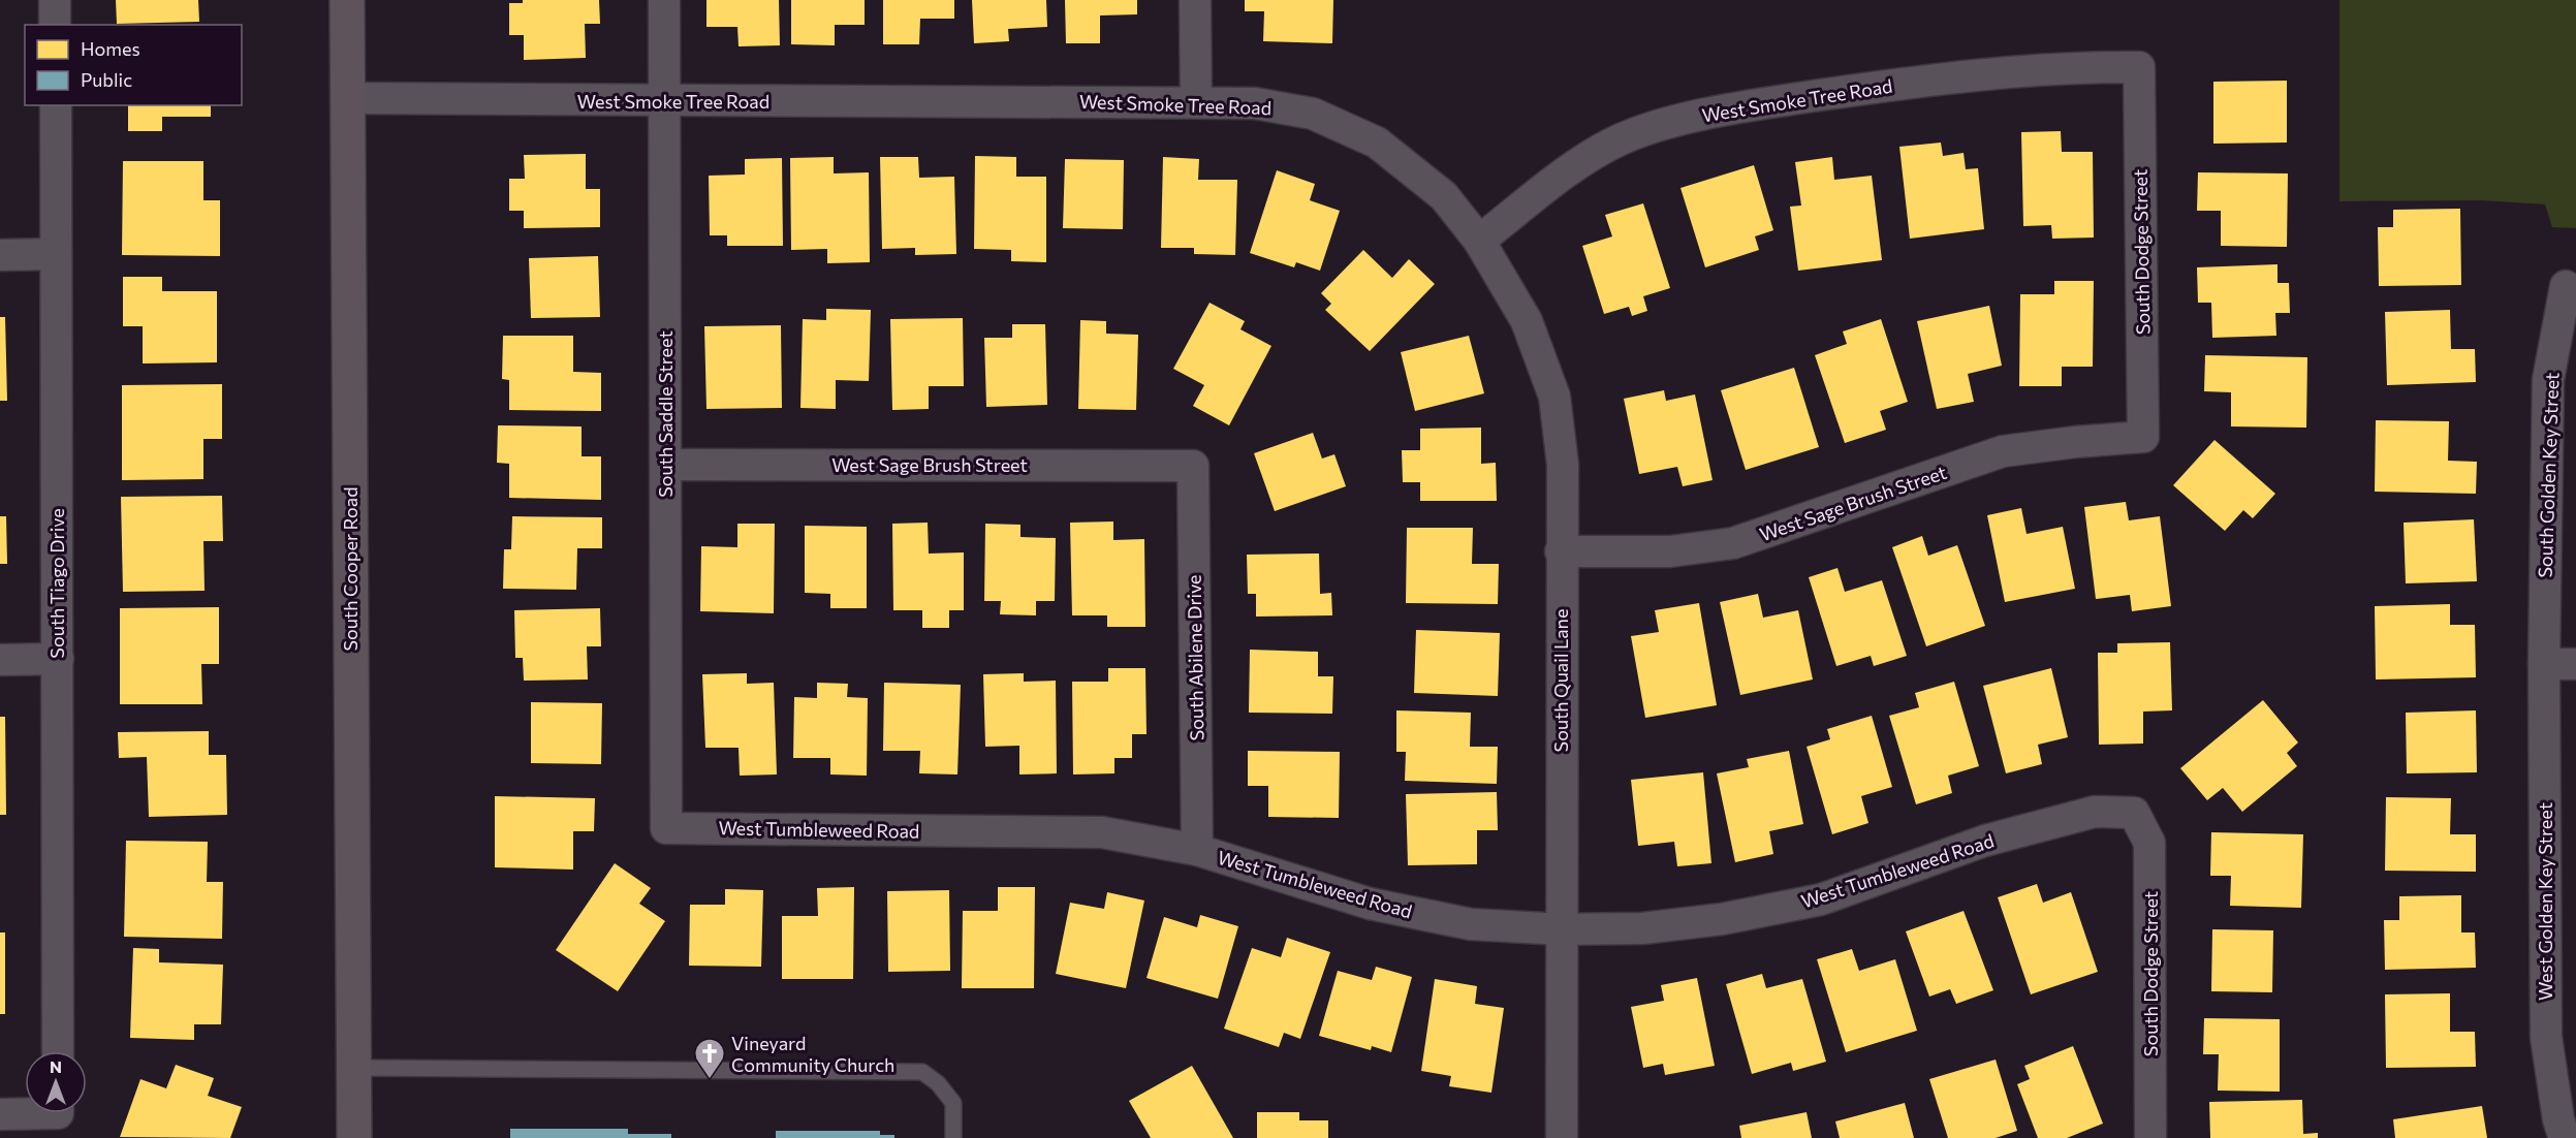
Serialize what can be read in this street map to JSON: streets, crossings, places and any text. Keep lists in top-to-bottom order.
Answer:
{
  "streets": {
    "main road": ["South Cooper Road"],
    "street": [
      "West Smoke Tree Road",
      "South Dodge Street",
      "South Saddle Street",
      "West Sage Brush Street",
      "South Golden Key Street",
      "South Tiago Drive",
      "South Abilene Drive",
      "South Quail Lane",
      "West Tumbleweed Road",
      "West Golden Key Street"
    ]
  },
  "crossings": [
    ["West Smoke Tree Road", "South Dodge Street"],
    ["West Smoke Tree Road", "South Saddle Street"],
    ["West Smoke Tree Road", "South Cooper Road"],
    ["West Smoke Tree Road", "South Quail Lane"],
    ["South Dodge Street", "West Sage Brush Street"],
    ["South Dodge Street", "West Tumbleweed Road"],
    ["South Saddle Street", "West Sage Brush Street"],
    ["South Saddle Street", "West Tumbleweed Road"],
    ["West Sage Brush Street", "South Abilene Drive"],
    ["West Sage Brush Street", "South Quail Lane"],
    ["South Golden Key Street", "West Golden Key Street"],
    ["South Abilene Drive", "West Tumbleweed Road"],
    ["South Quail Lane", "West Tumbleweed Road"]
  ],
  "places": {
    "church": ["Vineyard Community Church"]
  },
  "legend": ["Homes", "Public"],
  "north": "top"
}
